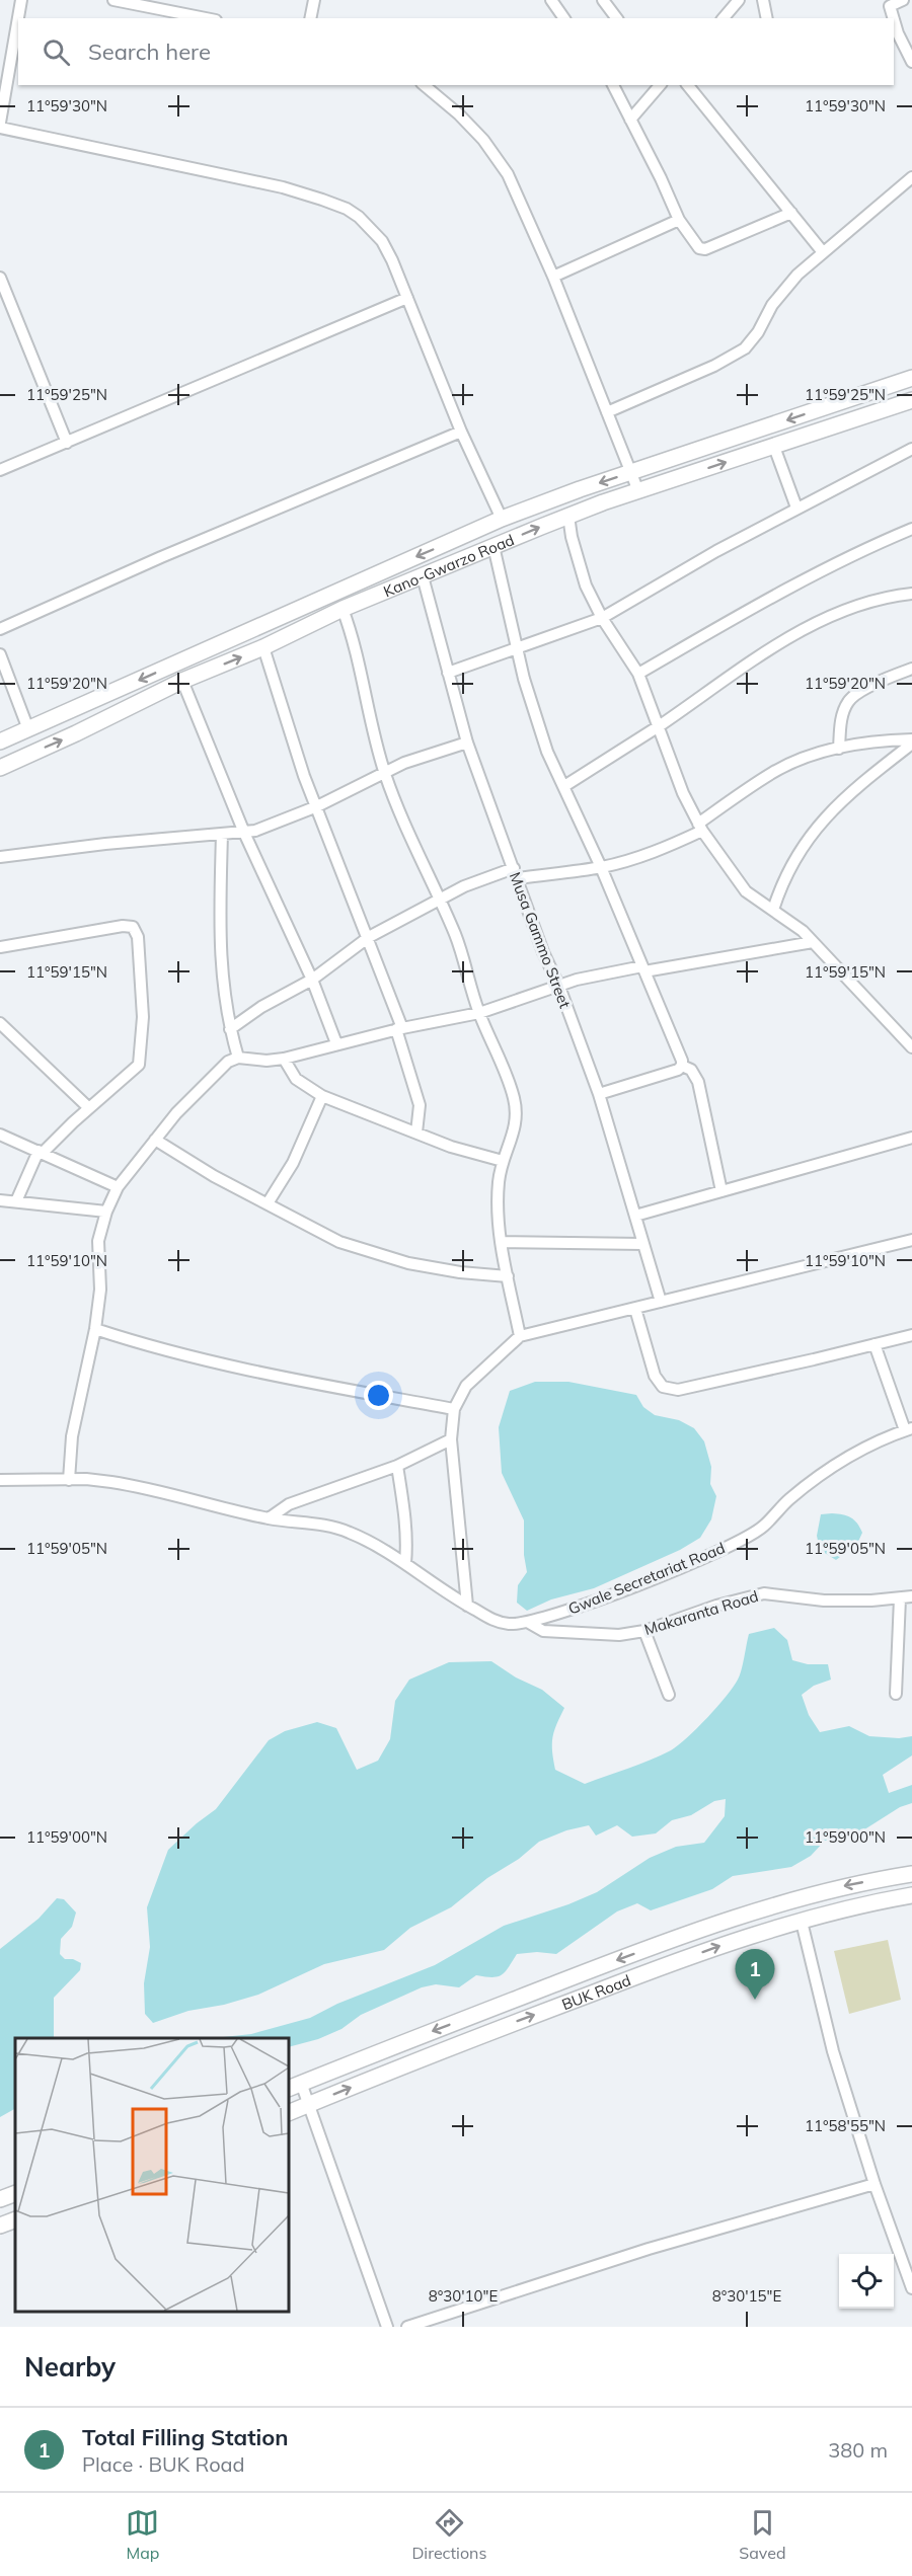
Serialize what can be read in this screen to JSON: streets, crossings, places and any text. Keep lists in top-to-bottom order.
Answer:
{
  "streets": {
    "main road": ["Kano-Gwarzo Road", "BUK Road"],
    "street": ["Musa Gammo Street", "Gwale Secretariat Road", "Makaranta Road"]
  },
  "crossings": [
    ["Kano-Gwarzo Road", "Musa Gammo Street"],
    ["Gwale Secretariat Road", "Makaranta Road"]
  ],
  "page": {
    "search": "Search here",
    "pins": "1",
    "heading": "Nearby",
    "list": [
      {
        "mark": "1",
        "name": "Total Filling Station",
        "note": "Place · BUK Road",
        "value": "380 m"
      }
    ],
    "nav": ["Map", "Directions", "Saved"]
  },
  "coordinates": [
    "11°59'30\"N",
    "11°59'25\"N",
    "11°59'20\"N",
    "11°59'15\"N",
    "11°59'10\"N",
    "11°59'05\"N",
    "11°59'00\"N",
    "11°58'55\"N",
    "8°30'10\"E",
    "8°30'15\"E"
  ]
}
